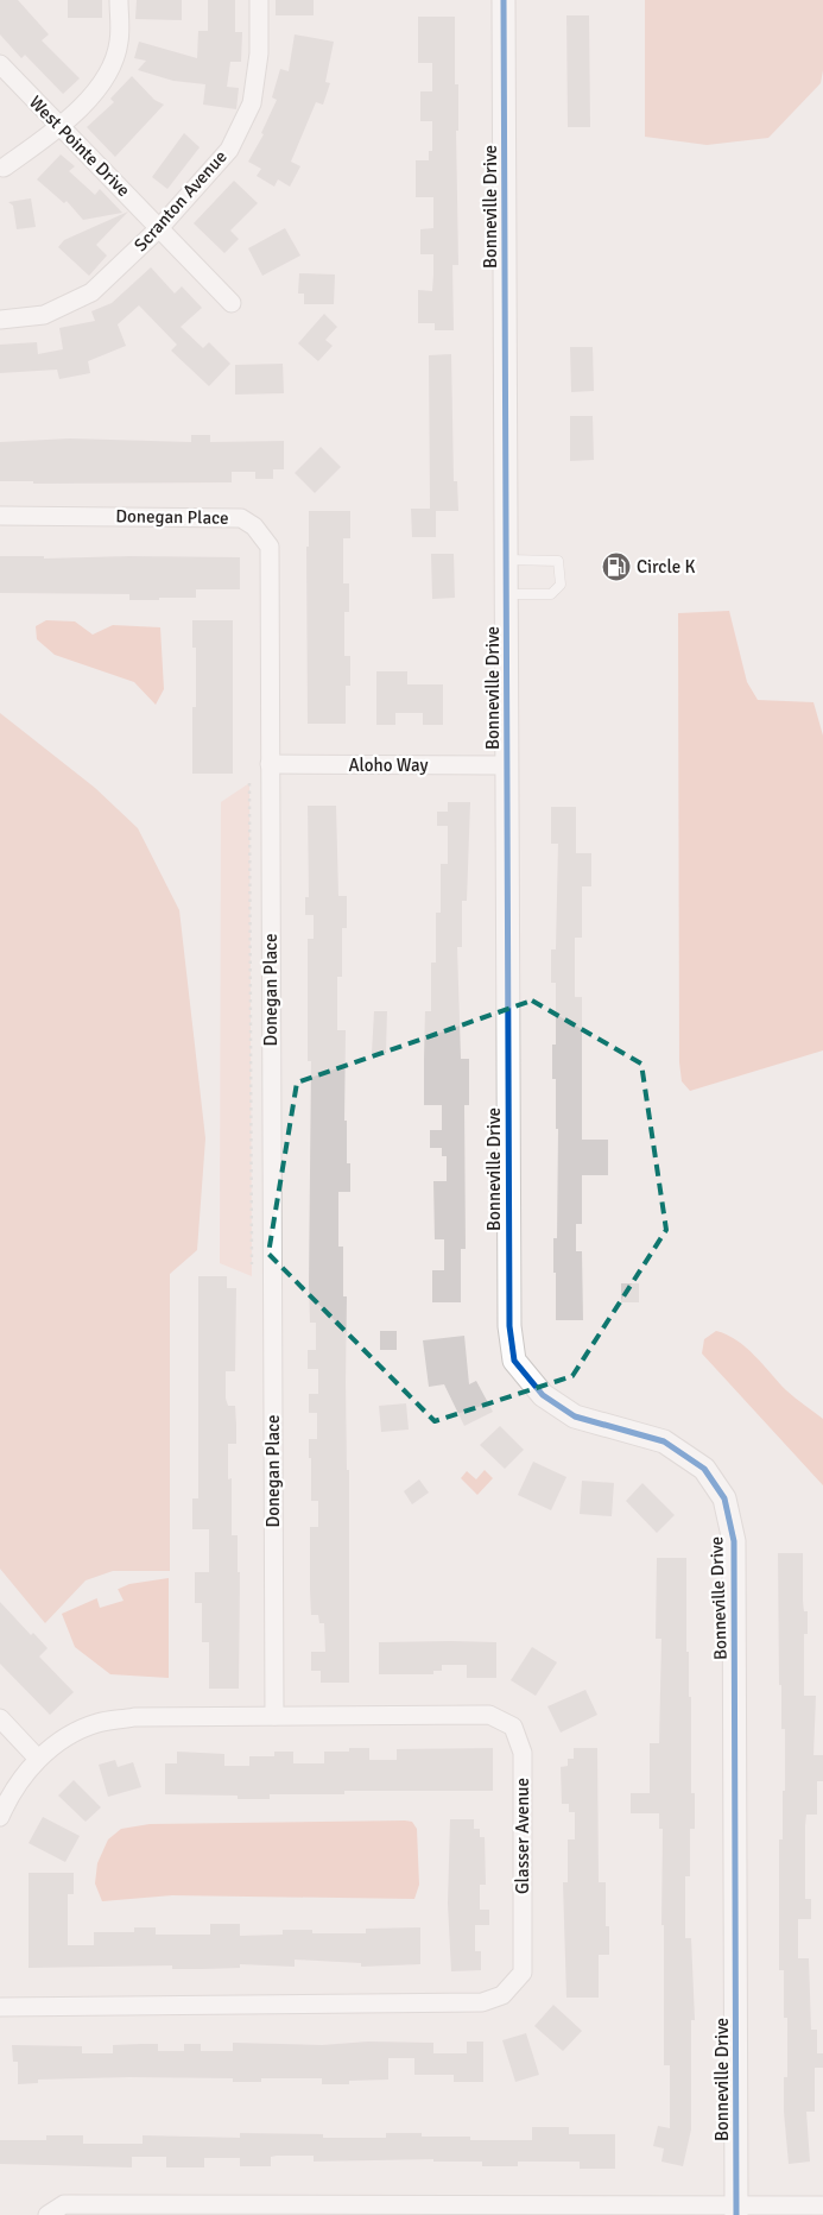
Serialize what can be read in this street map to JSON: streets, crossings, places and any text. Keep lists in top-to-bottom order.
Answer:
{
  "streets": {
    "street": [
      "West Pointe Drive",
      "Scranton Avenue",
      "Bonneville Drive",
      "Donegan Place",
      "Aloho Way",
      "Glasser Avenue"
    ]
  },
  "crossings": [
    ["West Pointe Drive", "Scranton Avenue"],
    ["Bonneville Drive", "Aloho Way"],
    ["Donegan Place", "Aloho Way"],
    ["Donegan Place", "Glasser Avenue"]
  ],
  "places": {
    "fuel station": ["Circle K"]
  }
}
